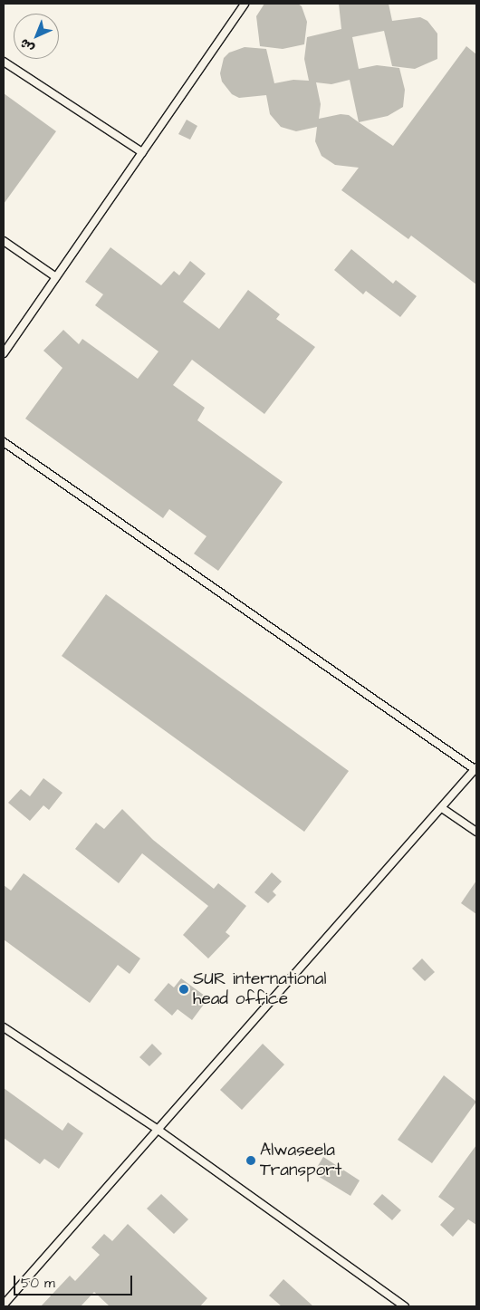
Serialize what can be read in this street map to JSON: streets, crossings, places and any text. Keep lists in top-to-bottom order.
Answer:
{
  "places": ["SUR international head office", "Alwaseela Transport"],
  "scale_bar": "50 m",
  "north": "bottom left"
}
